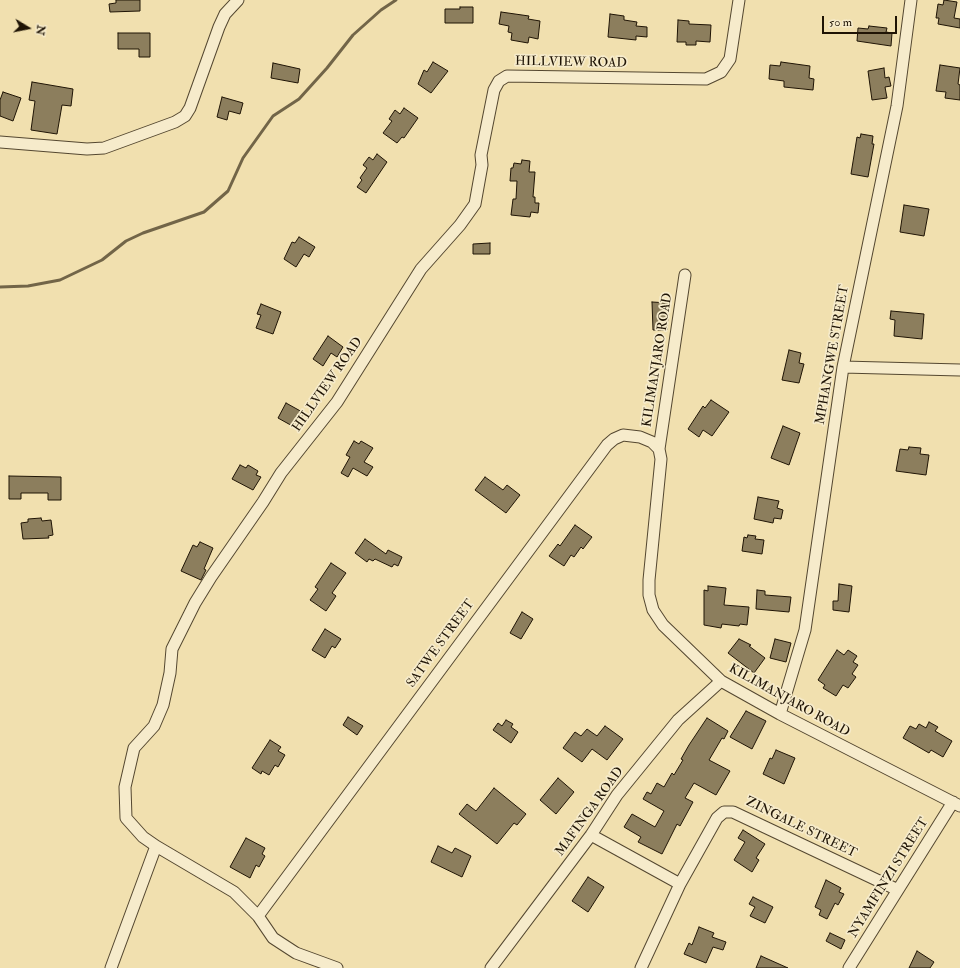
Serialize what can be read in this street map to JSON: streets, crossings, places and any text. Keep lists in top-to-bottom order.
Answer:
{
  "streets": {
    "street": [
      "HILLVIEW ROAD",
      "MPHANGWE STREET",
      "KILIMANJARO ROAD",
      "SATWE STREET",
      "MAFINGA ROAD",
      "ZINGALE STREET",
      "NYAMFINZI STREET"
    ]
  },
  "crossings": [
    ["MPHANGWE STREET", "KILIMANJARO ROAD"],
    ["KILIMANJARO ROAD", "SATWE STREET"],
    ["KILIMANJARO ROAD", "MAFINGA ROAD"],
    ["KILIMANJARO ROAD", "NYAMFINZI STREET"],
    ["ZINGALE STREET", "NYAMFINZI STREET"]
  ],
  "scale_bar": "50 m",
  "north": "right"
}
